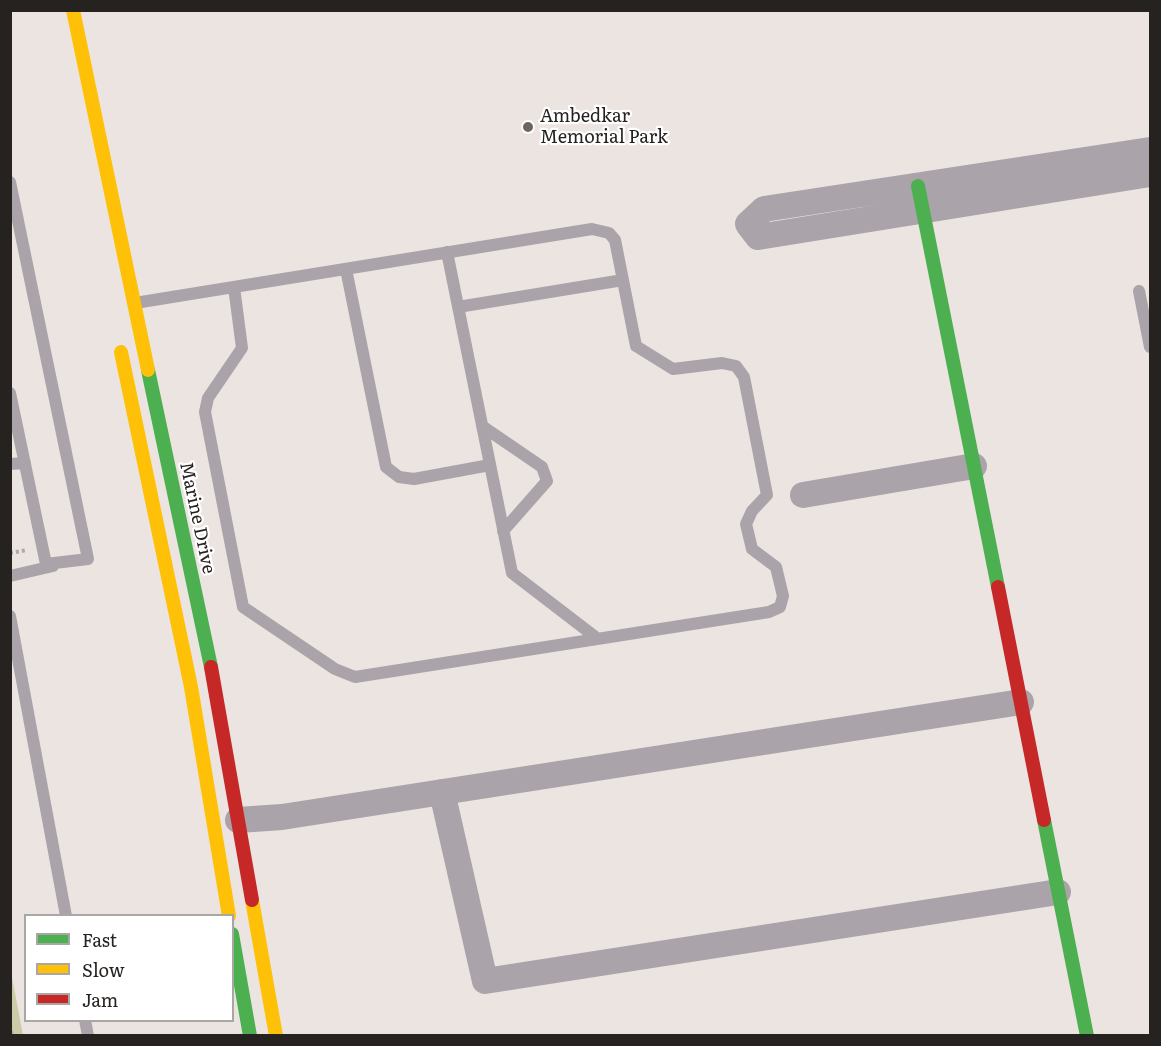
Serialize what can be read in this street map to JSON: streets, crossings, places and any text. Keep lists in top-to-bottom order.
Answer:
{
  "streets": {
    "street": ["Marine Drive"]
  },
  "places": ["Ambedkar Memorial Park"],
  "legend": ["Fast", "Slow", "Jam"]
}
